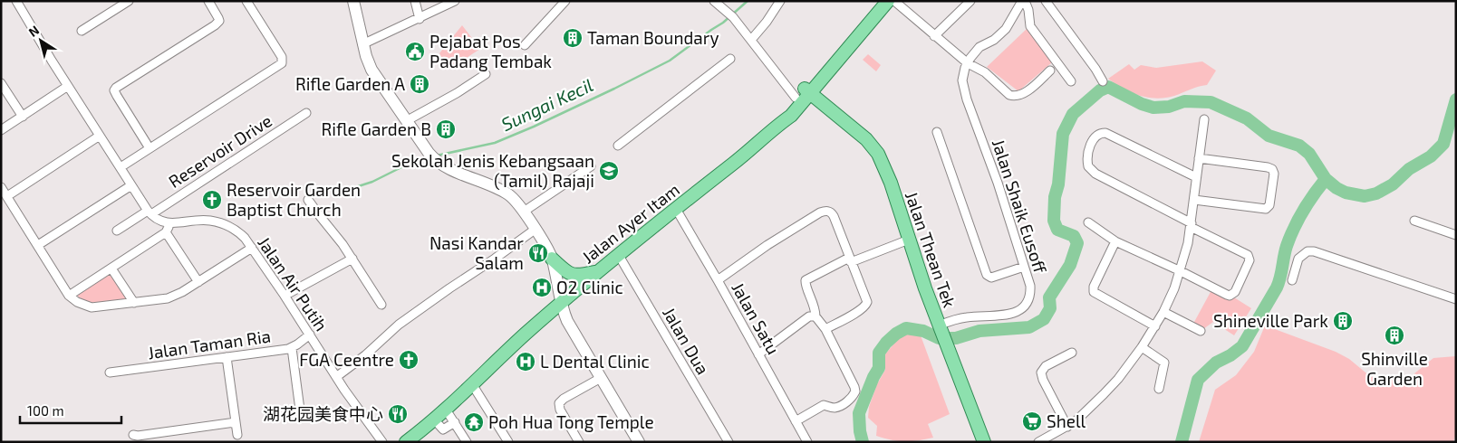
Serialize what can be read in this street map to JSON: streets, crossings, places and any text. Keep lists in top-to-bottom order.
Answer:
{
  "streets": {
    "main road": ["Jalan Ayer Itam", "Jalan Thean Tek"],
    "street": [
      "Reservoir Drive",
      "Jalan Shaik Eusoff",
      "Jalan Air Putih",
      "Jalan Satu",
      "Jalan Dua",
      "Jalan Taman Ria"
    ]
  },
  "crossings": [
    ["Jalan Shaik Eusoff", "Jalan Thean Tek"],
    ["Jalan Ayer Itam", "Jalan Thean Tek"],
    ["Jalan Ayer Itam", "Jalan Satu"],
    ["Jalan Ayer Itam", "Jalan Dua"],
    ["Jalan Air Putih", "Jalan Taman Ria"]
  ],
  "water": ["Sungai Kecil"],
  "places": {
    "building": [
      "Taman Boundary",
      "Rifle Garden A",
      "Rifle Garden B",
      "Shineville Park",
      "Shinville Garden"
    ],
    "public building": ["Pejabat Pos Padang Tembak"],
    "school or university": ["Sekolah Jenis Kebangsaan (Tamil) Rajaji"],
    "church": ["Reservoir Garden Baptist Church", "FGA Ceentre"],
    "restaurant": ["Nasi Kandar Salam", "湖花园美食中心"],
    "hospital": ["O2 Clinic", "L Dental Clinic"],
    "supermarket": ["Shell"],
    "temple": ["Poh Hua Tong Temple"]
  },
  "scale_bar": "100 m",
  "north": "top left"
}
